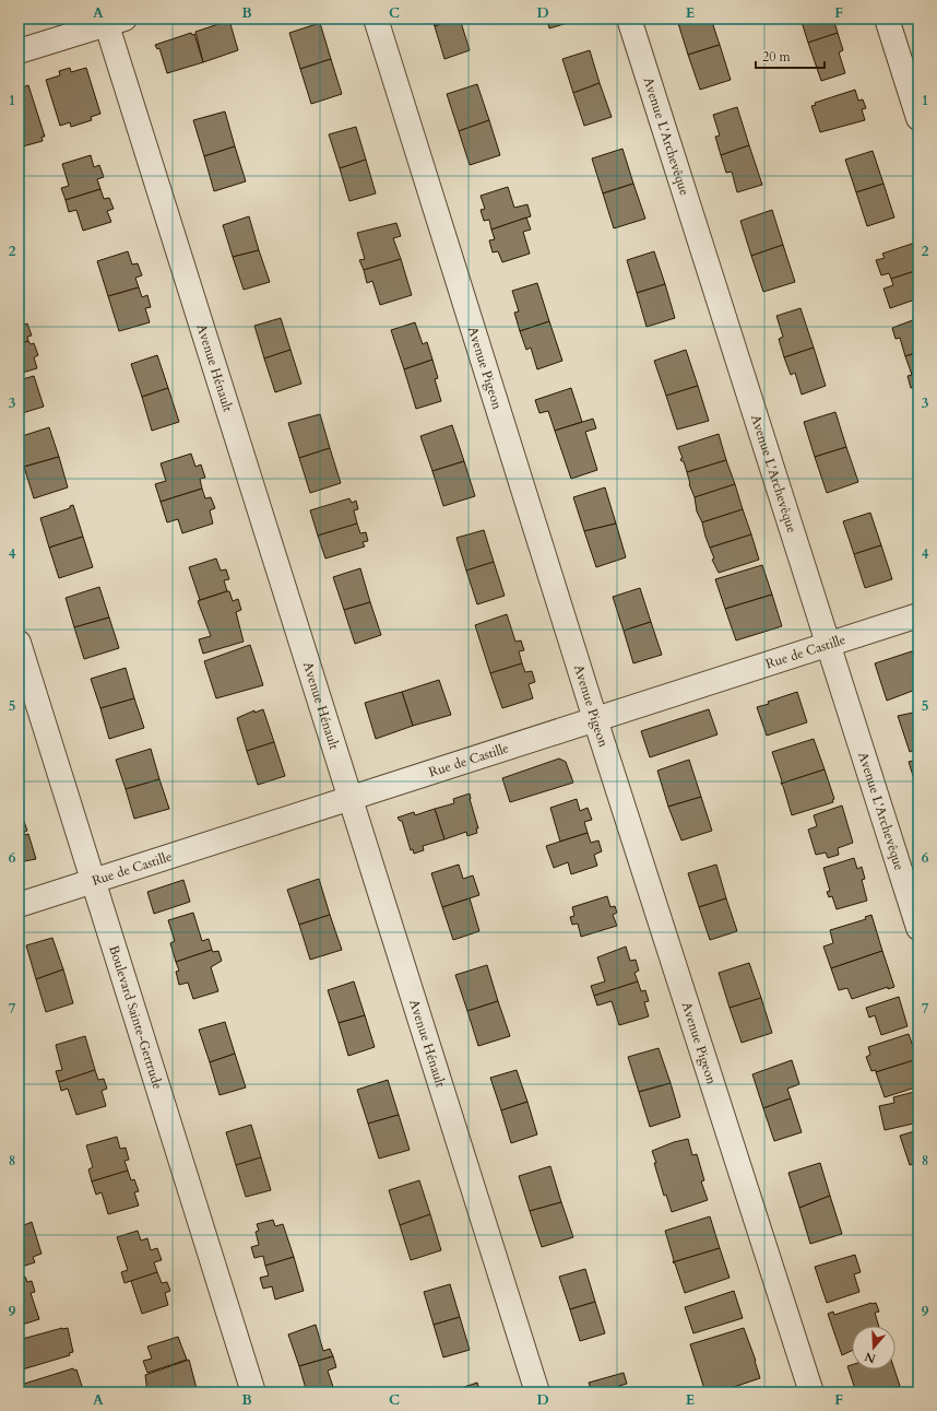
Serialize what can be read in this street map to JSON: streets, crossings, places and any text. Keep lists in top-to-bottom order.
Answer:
{
  "streets": {
    "street": [
      "Avenue L'Archevêque",
      "Avenue Hénault",
      "Avenue Pigeon",
      "Rue de Castille",
      "Boulevard Sainte-Gertrude"
    ]
  },
  "crossings": [
    ["Avenue L'Archevêque", "Rue de Castille"],
    ["Avenue Hénault", "Rue de Castille"],
    ["Avenue Pigeon", "Rue de Castille"],
    ["Rue de Castille", "Boulevard Sainte-Gertrude"]
  ],
  "scale_bar": "20 m",
  "north": "bottom",
  "grid": {
    "columns": [
      "A",
      "B",
      "C",
      "D",
      "E",
      "F"
    ],
    "rows": [
      "1",
      "2",
      "3",
      "4",
      "5",
      "6",
      "7",
      "8",
      "9"
    ]
  }
}
